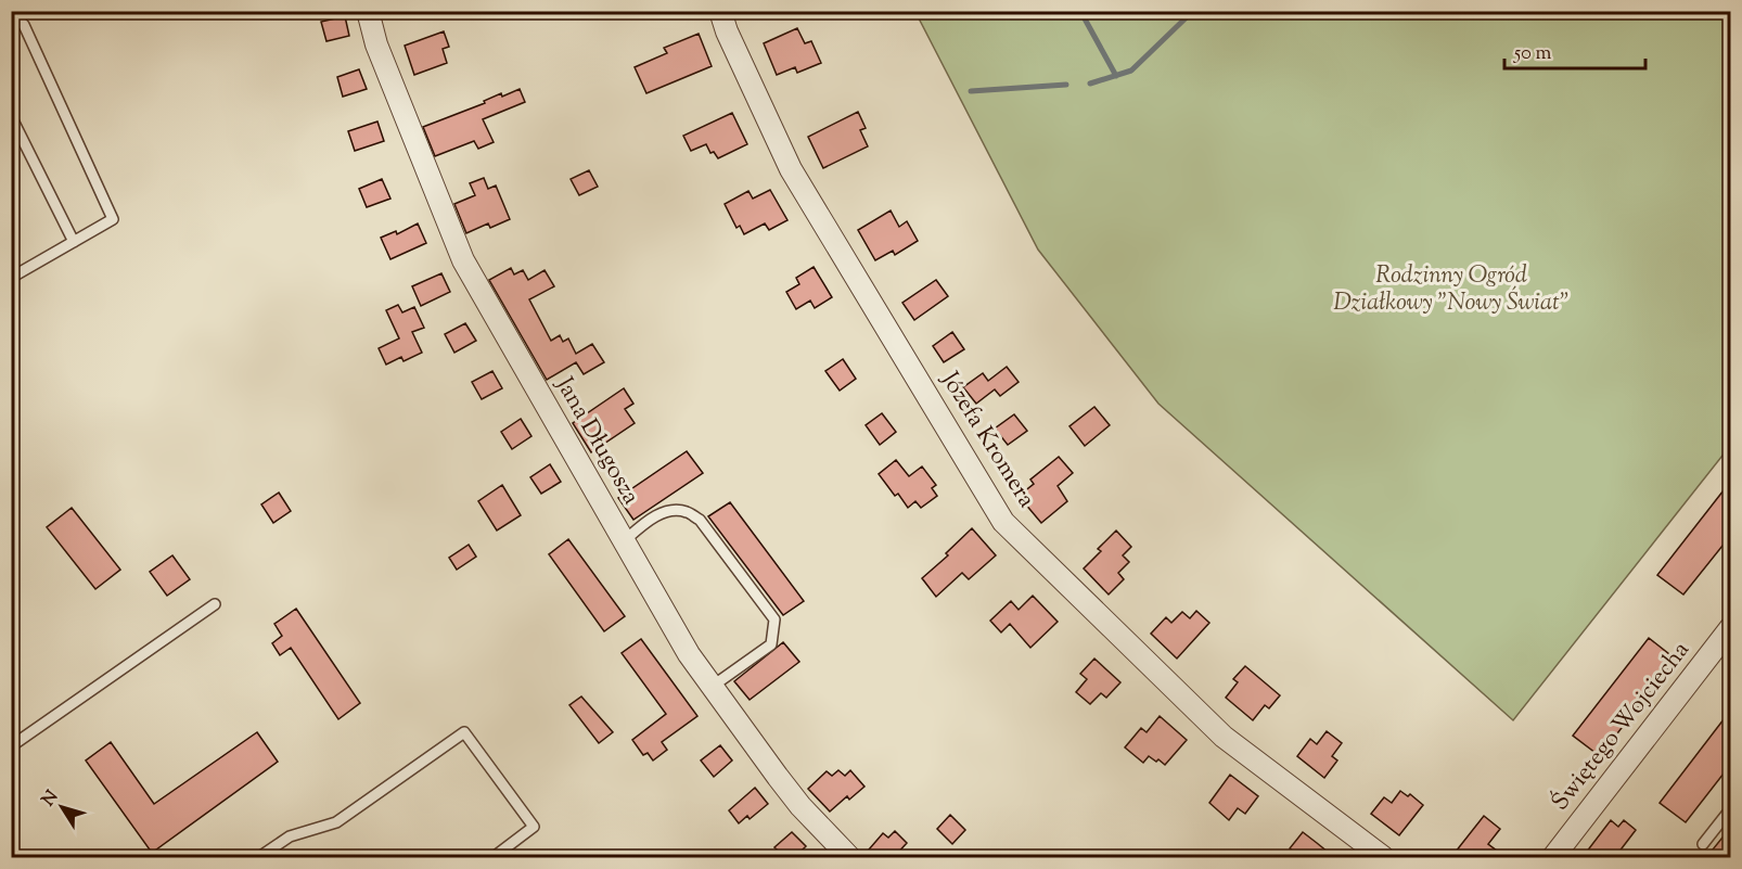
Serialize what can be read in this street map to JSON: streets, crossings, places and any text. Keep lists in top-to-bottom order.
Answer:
{
  "streets": {
    "street": ["Józefa Kromera", "Jana Długosza", "Świętego Wojciecha"]
  },
  "parks": ["Rodzinny Ogród Działkowy \"Nowy Świat\""],
  "scale_bar": "50 m",
  "north": "top left"
}
